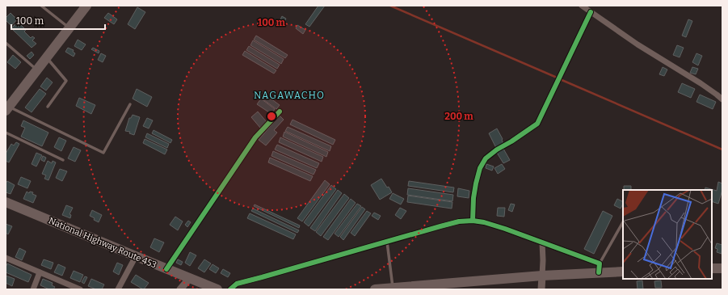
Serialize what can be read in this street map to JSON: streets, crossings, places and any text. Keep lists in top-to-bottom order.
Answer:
{
  "streets": {
    "highway": ["National Highway Route 453"]
  },
  "districts": ["NAGAWACHO"],
  "scale_bar": "100 m",
  "rings": ["100 m", "200 m"]
}
